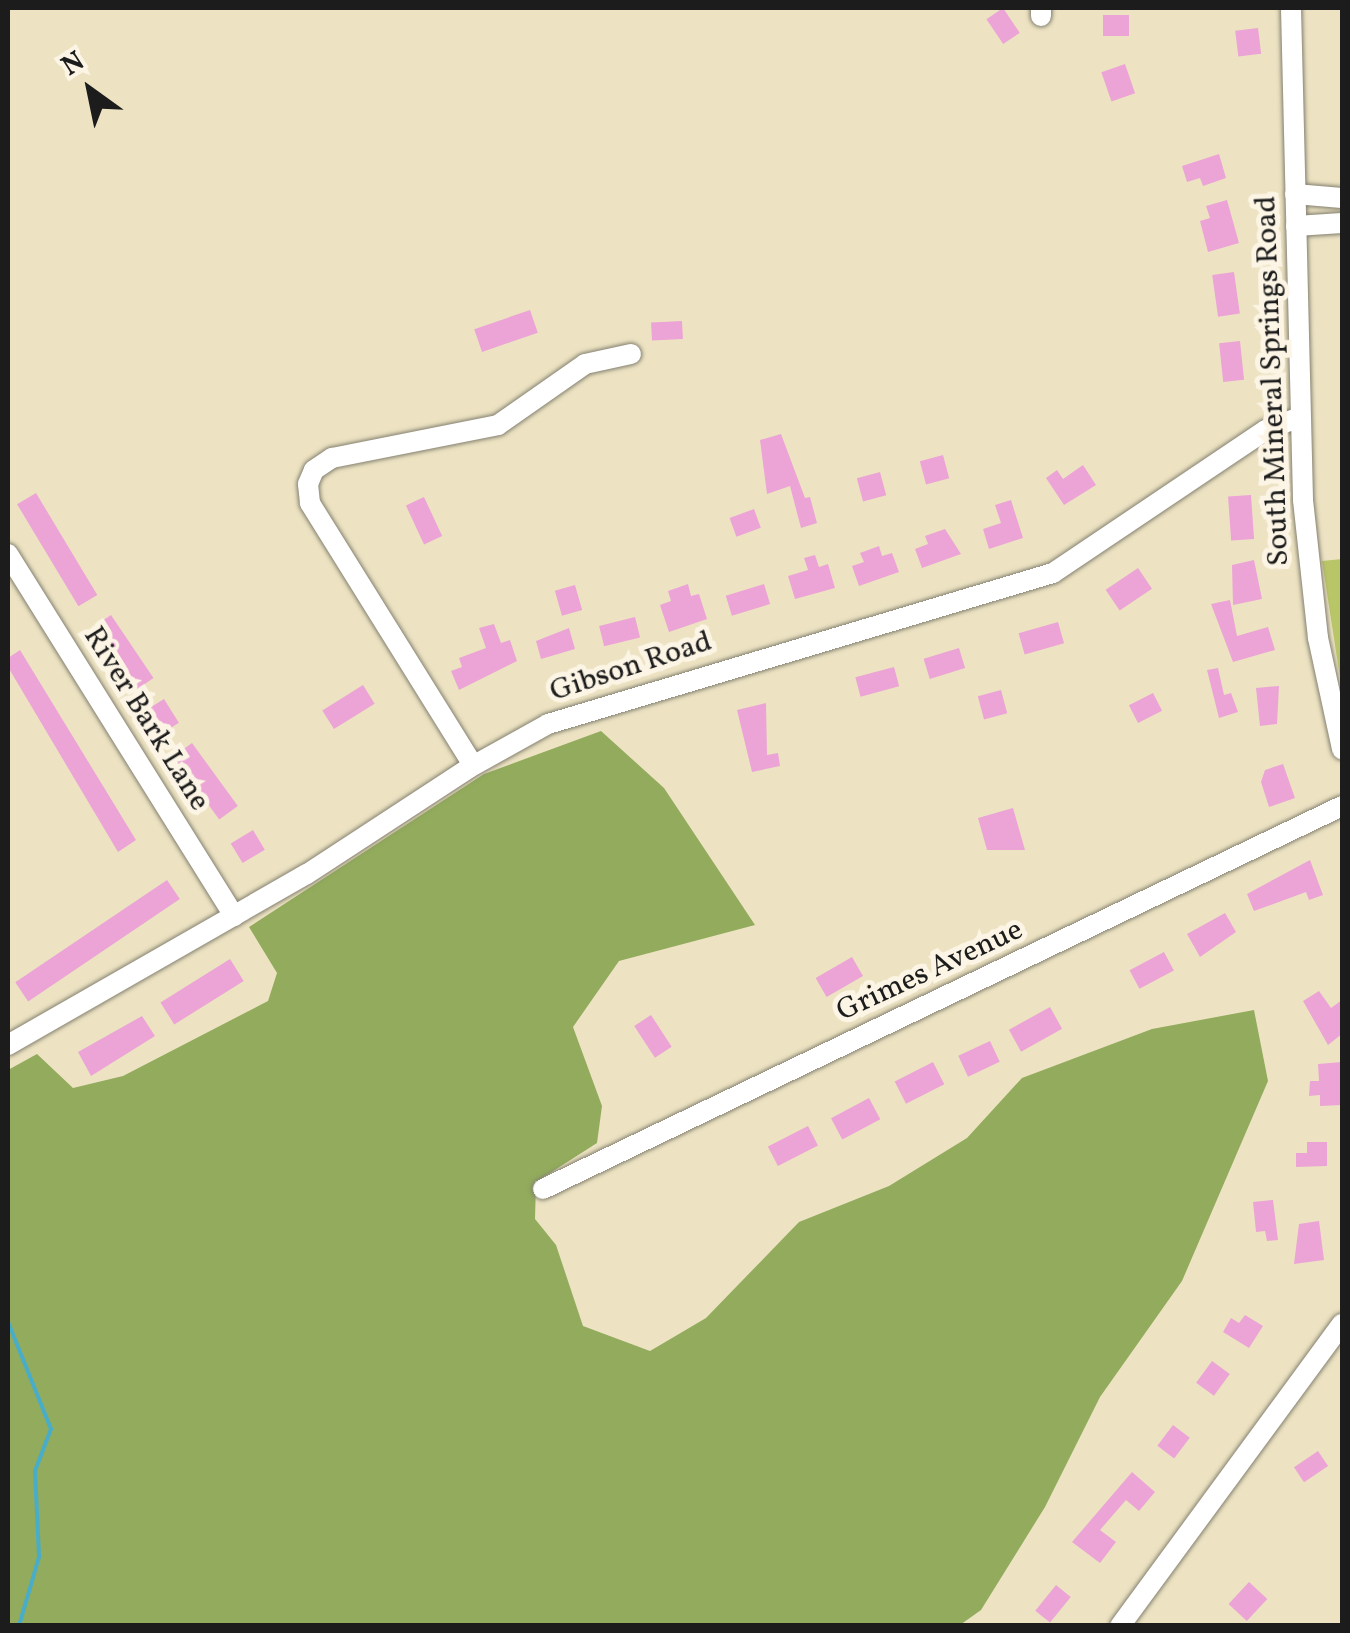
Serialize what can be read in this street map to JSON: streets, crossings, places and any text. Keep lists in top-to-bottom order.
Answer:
{
  "streets": {
    "street": [
      "South Mineral Springs Road",
      "Gibson Road",
      "River Bark Lane",
      "Grimes Avenue"
    ]
  },
  "crossings": [
    ["South Mineral Springs Road", "Gibson Road"],
    ["Gibson Road", "River Bark Lane"]
  ],
  "north": "top left"
}
